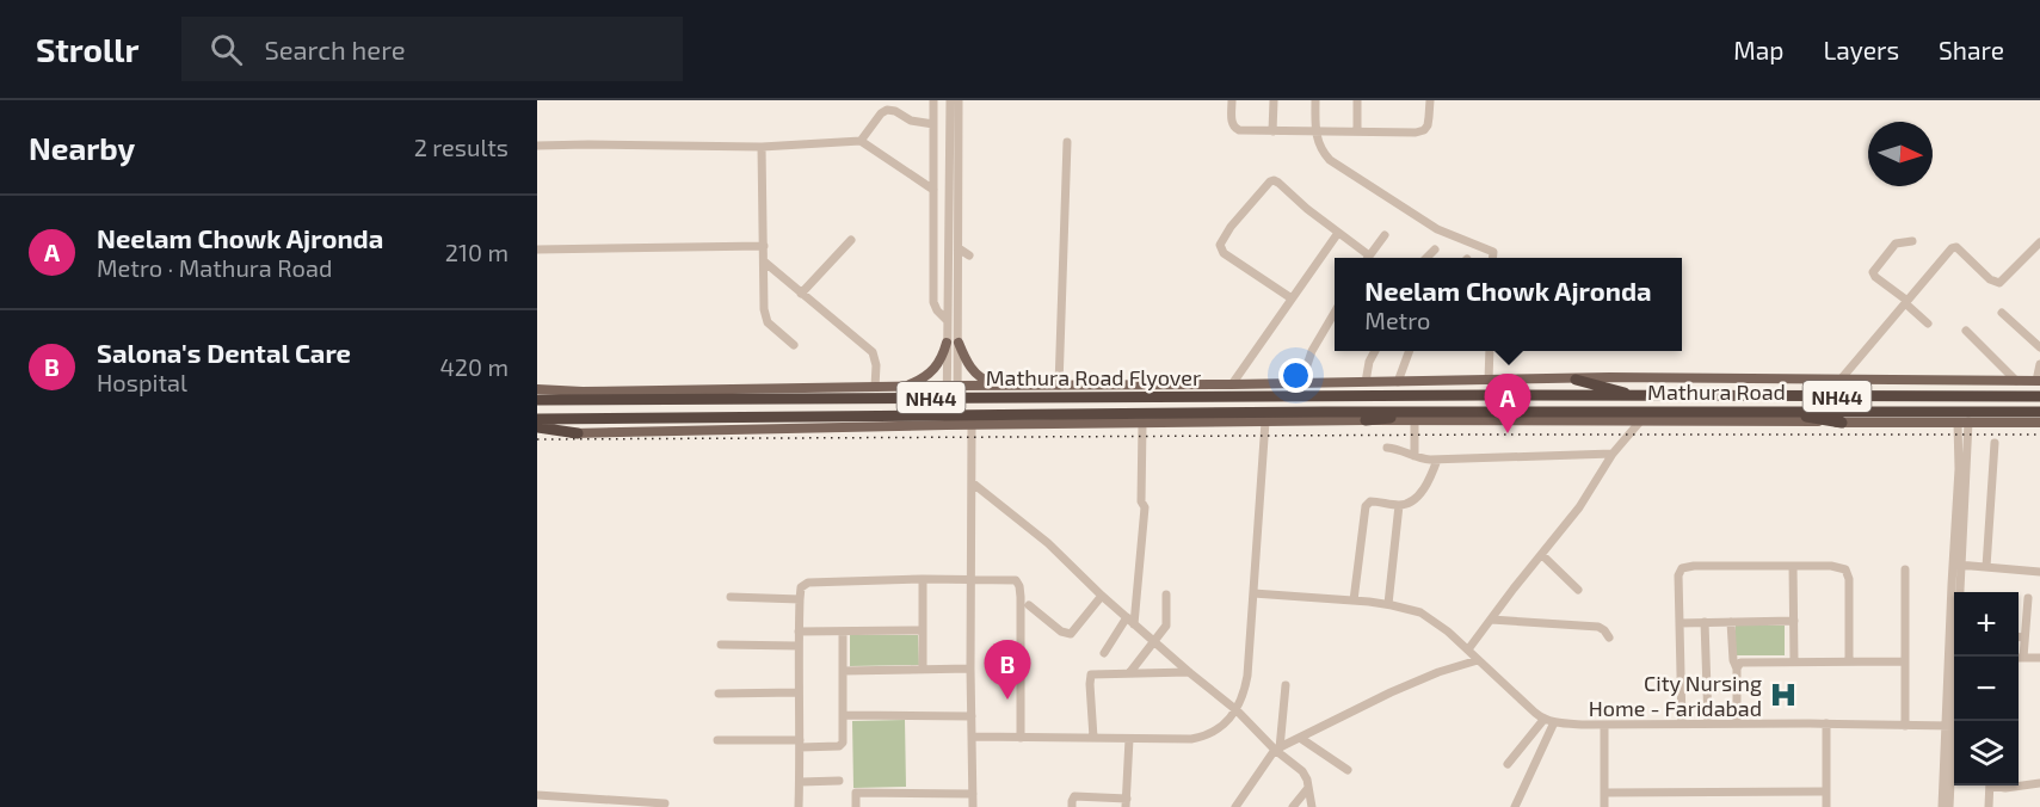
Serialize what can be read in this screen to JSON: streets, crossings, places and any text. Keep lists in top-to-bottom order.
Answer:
{
  "streets": {
    "highway": ["Mathura Road Flyover", "Mathura Road", "NH44"]
  },
  "crossings": [
    ["Mathura Road Flyover", "Mathura Road"]
  ],
  "places": {
    "hospital": ["City Nursing Home - Faridabad"]
  },
  "north": "right",
  "page": {
    "header": "Strollr",
    "search": "Search here",
    "nav": ["Map", "Layers", "Share"],
    "heading": ["Nearby", "2 results"],
    "list": [
      {
        "mark": "A",
        "name": "Neelam Chowk Ajronda",
        "note": "Metro · Mathura Road",
        "value": "210 m"
      },
      {
        "mark": "B",
        "name": "Salona's Dental Care",
        "note": "Hospital",
        "value": "420 m"
      }
    ],
    "popup": ["Neelam Chowk Ajronda", "Metro"],
    "pins": ["A", "B"],
    "map_buttons": ["+", "−"]
  }
}
